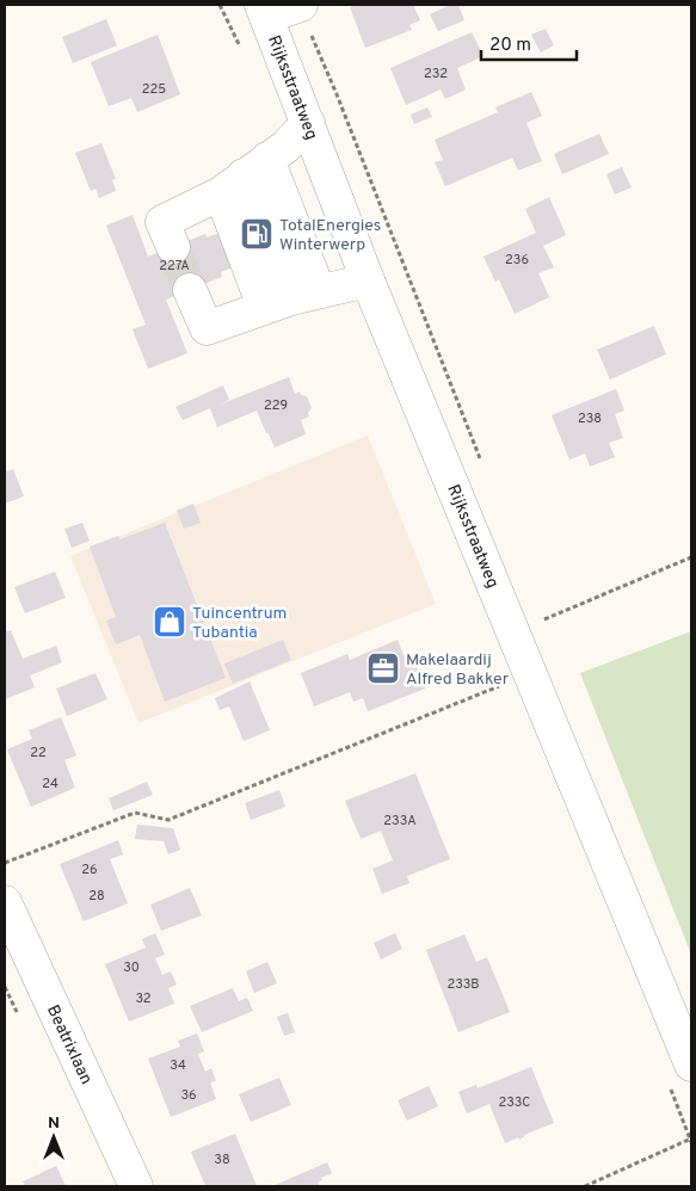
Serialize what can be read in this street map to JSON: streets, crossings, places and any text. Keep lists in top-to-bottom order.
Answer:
{
  "streets": {
    "main road": ["Rijksstraatweg", "Beatrixlaan"]
  },
  "places": {
    "fuel station": ["TotalEnergies Winterwerp"],
    "shop": ["Tuincentrum Tubantia"],
    "office": ["Makelaardij Alfred Bakker"]
  },
  "house_numbers": [
    "232",
    "225",
    "236",
    "227A",
    "229",
    "238",
    "22",
    "24",
    "233A",
    "26",
    "28",
    "30",
    "233B",
    "32",
    "34",
    "36",
    "233C",
    "38"
  ],
  "scale_bar": "20 m",
  "north": "top"
}
